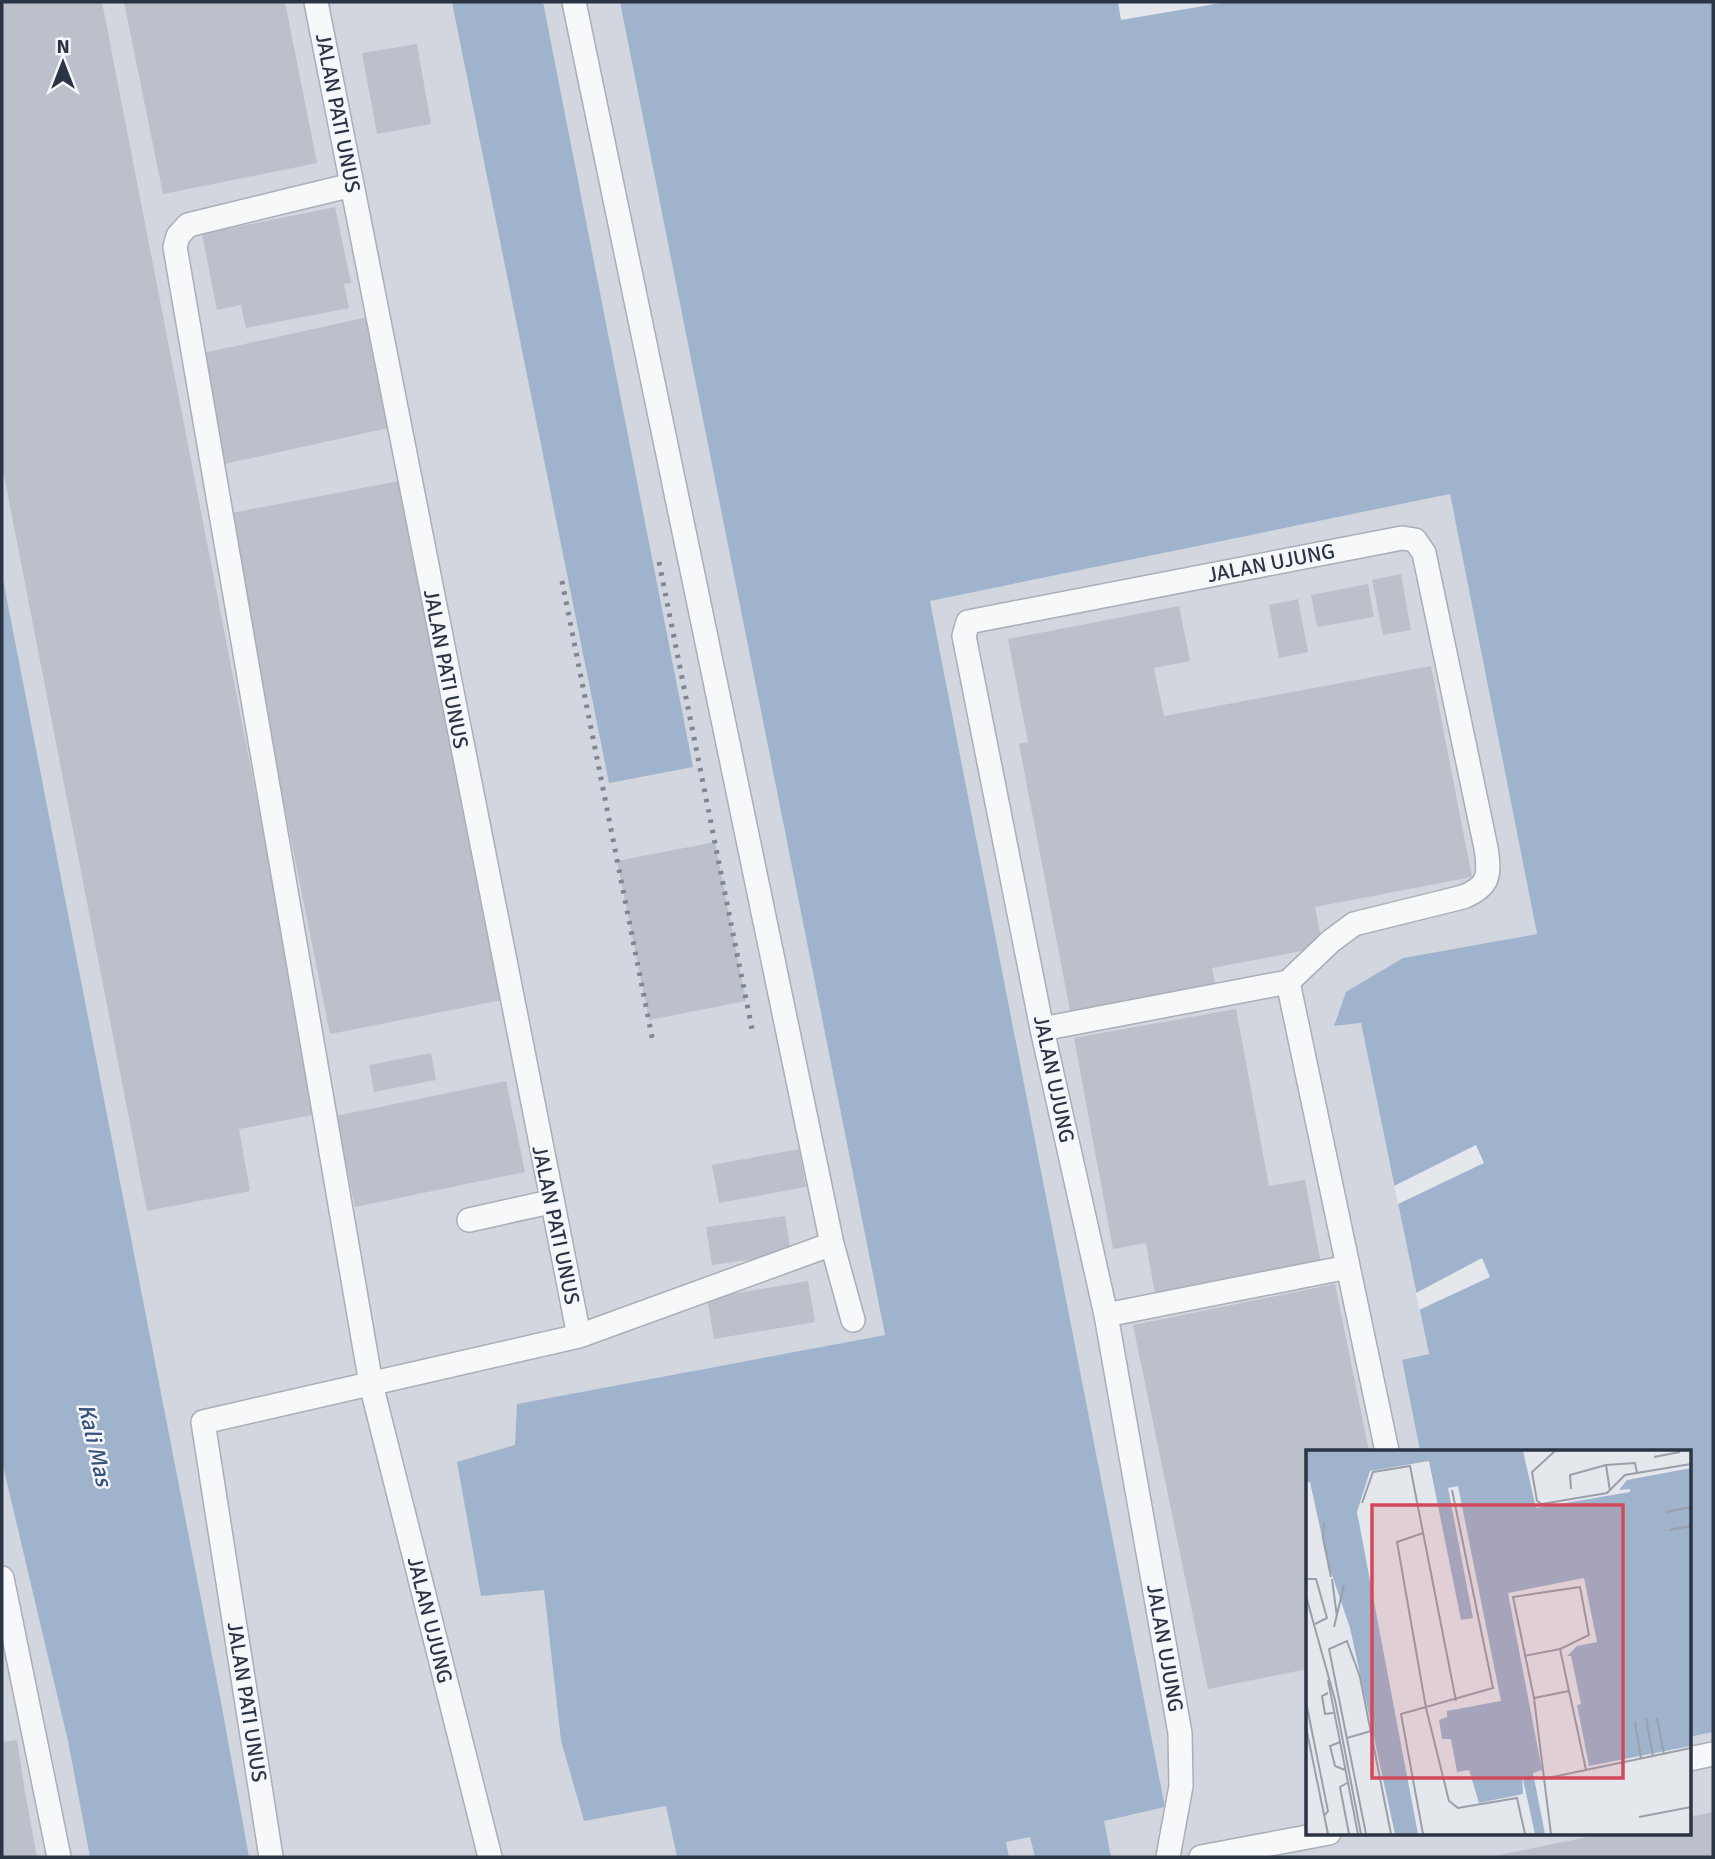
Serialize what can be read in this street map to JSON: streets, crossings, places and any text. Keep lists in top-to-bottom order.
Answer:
{
  "streets": {
    "lane": ["JALAN PATI UNUS", "JALAN UJUNG"]
  },
  "crossings": [
    ["JALAN PATI UNUS", "JALAN UJUNG"]
  ],
  "water": ["Kali Mas"],
  "north": "top"
}
